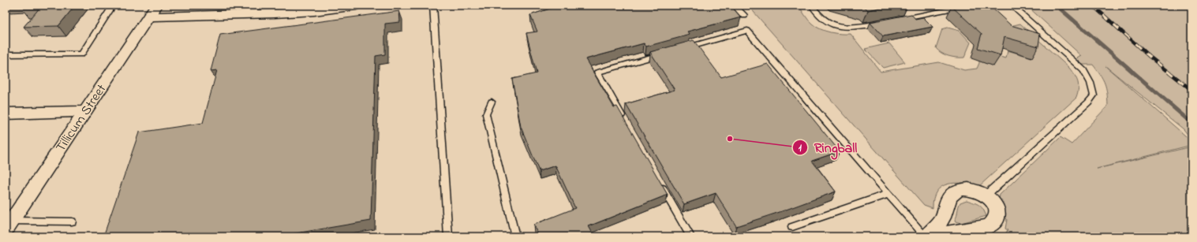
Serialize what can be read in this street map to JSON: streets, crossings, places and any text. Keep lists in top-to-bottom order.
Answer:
{
  "streets": {
    "street": ["Tillicum Street"]
  },
  "places": ["Ringball"]
}
